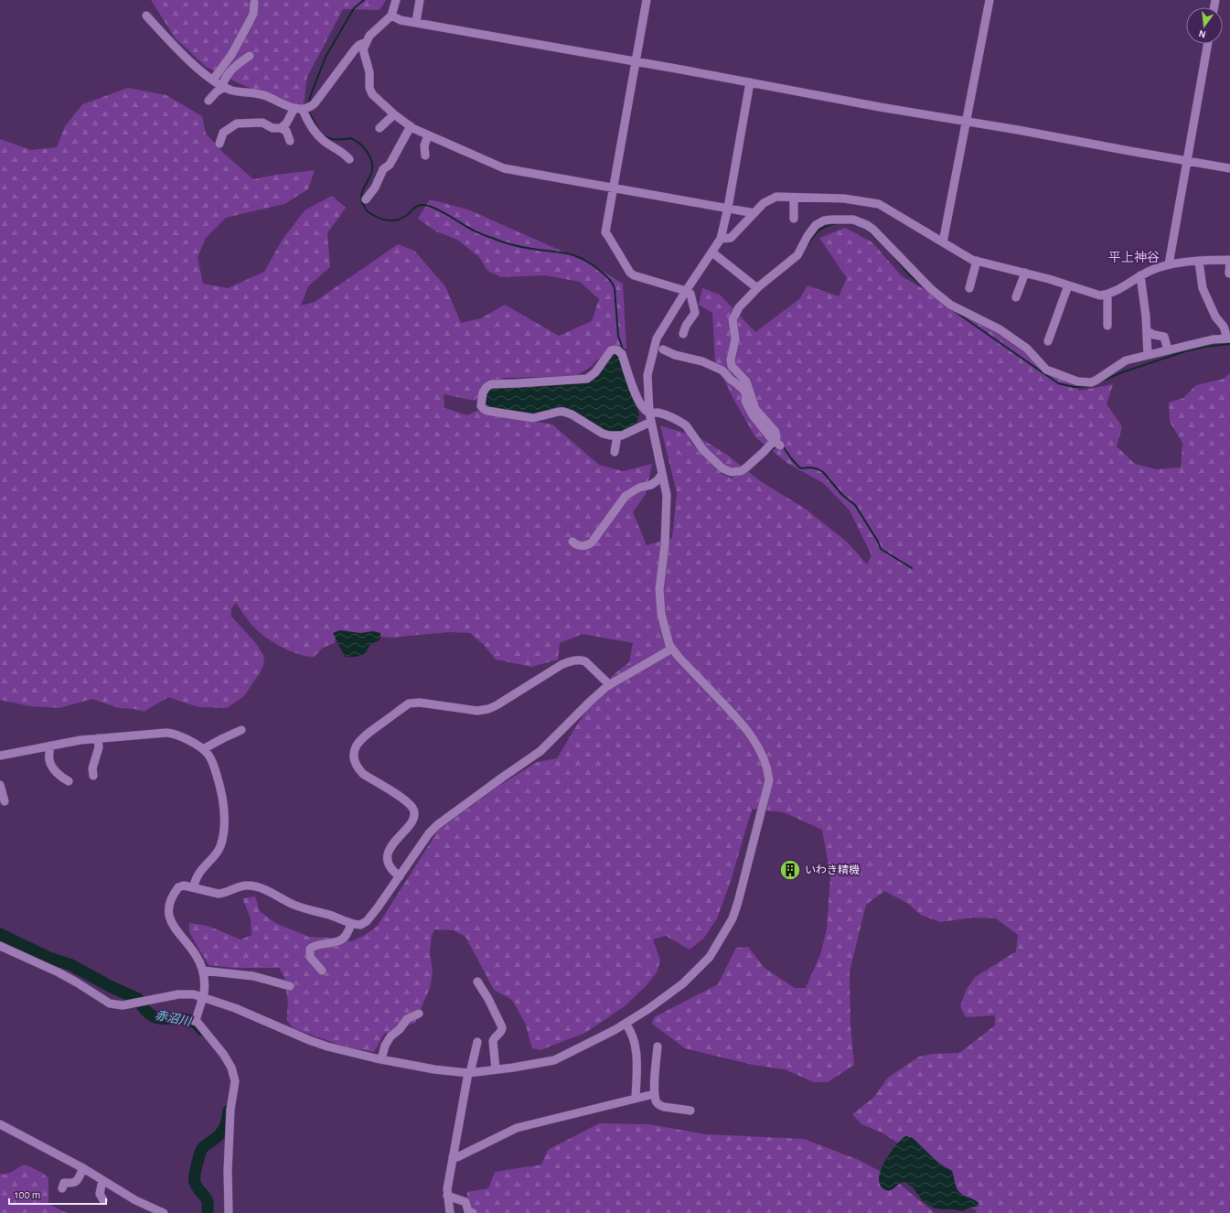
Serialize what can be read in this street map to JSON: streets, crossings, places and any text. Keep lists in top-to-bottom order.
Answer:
{
  "districts": ["平上神谷"],
  "water": ["赤沼川"],
  "places": {
    "building": ["いわき精機"]
  },
  "scale_bar": "100 m",
  "north": "bottom"
}
